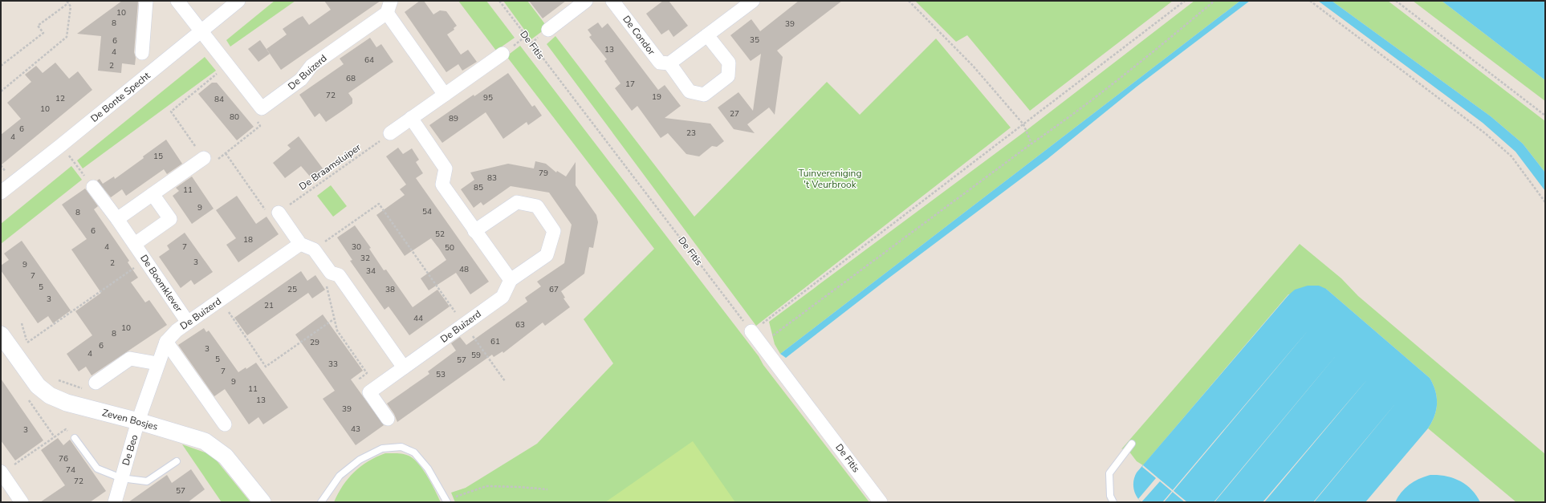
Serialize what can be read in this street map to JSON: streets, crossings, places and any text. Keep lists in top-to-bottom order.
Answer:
{
  "streets": {
    "street": [
      "De Condor",
      "De Fitis",
      "De Buizerd",
      "De Bonte Specht",
      "De Boomklever",
      "Zeven Bosjes",
      "De Beo"
    ],
    "path": ["De Braamsluiper"]
  },
  "crossings": [
    ["De Buizerd", "De Boomklever"],
    ["De Buizerd", "Zeven Bosjes"],
    ["De Buizerd", "De Beo"],
    ["Zeven Bosjes", "De Beo"]
  ],
  "parks": ["Tuinvereniging 't Veurbrook"],
  "house_numbers": [
    "10",
    "8",
    "39",
    "35",
    "6",
    "13",
    "4",
    "64",
    "2",
    "68",
    "17",
    "72",
    "19",
    "95",
    "12",
    "84",
    "10",
    "27",
    "80",
    "89",
    "6",
    "23",
    "4",
    "15",
    "79",
    "83",
    "85",
    "11",
    "9",
    "54",
    "8",
    "6",
    "52",
    "18",
    "4",
    "7",
    "30",
    "50",
    "32",
    "3",
    "2",
    "9",
    "48",
    "34",
    "7",
    "5",
    "25",
    "38",
    "67",
    "3",
    "21",
    "44",
    "63",
    "10",
    "8",
    "61",
    "29",
    "6",
    "3",
    "4",
    "59",
    "5",
    "57",
    "33",
    "7",
    "53",
    "9",
    "11",
    "13",
    "39",
    "43",
    "3",
    "76",
    "74",
    "72",
    "57"
  ]
}
